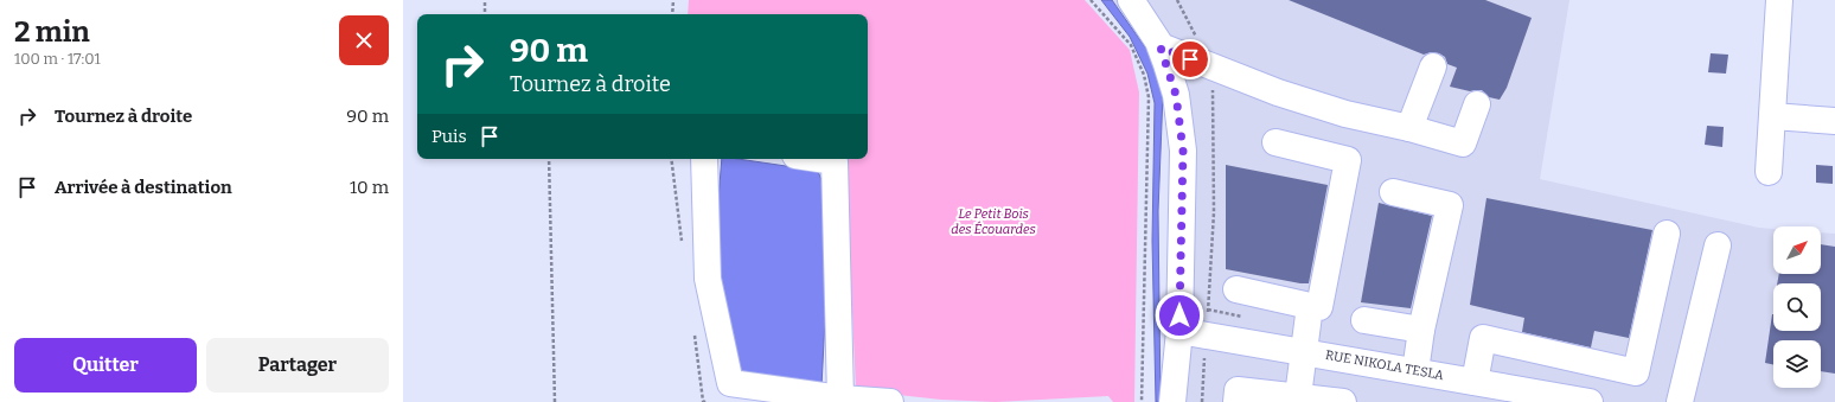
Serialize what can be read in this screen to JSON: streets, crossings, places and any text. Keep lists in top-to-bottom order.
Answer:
{
  "streets": {
    "street": ["RUE NIKOLA TESLA"]
  },
  "parks": ["Le Petit Bois des Écouardes"],
  "north": "top right",
  "page": {
    "heading": ["2 min", "100 m · 17:01"],
    "turn": ["90 m", "Tournez à droite"],
    "list": [
      {
        "name": "Tournez à droite",
        "value": "90 m"
      },
      {
        "name": "Arrivée à destination",
        "value": "10 m"
      }
    ],
    "then": "Puis",
    "buttons": ["Quitter", "Partager"]
  }
}
